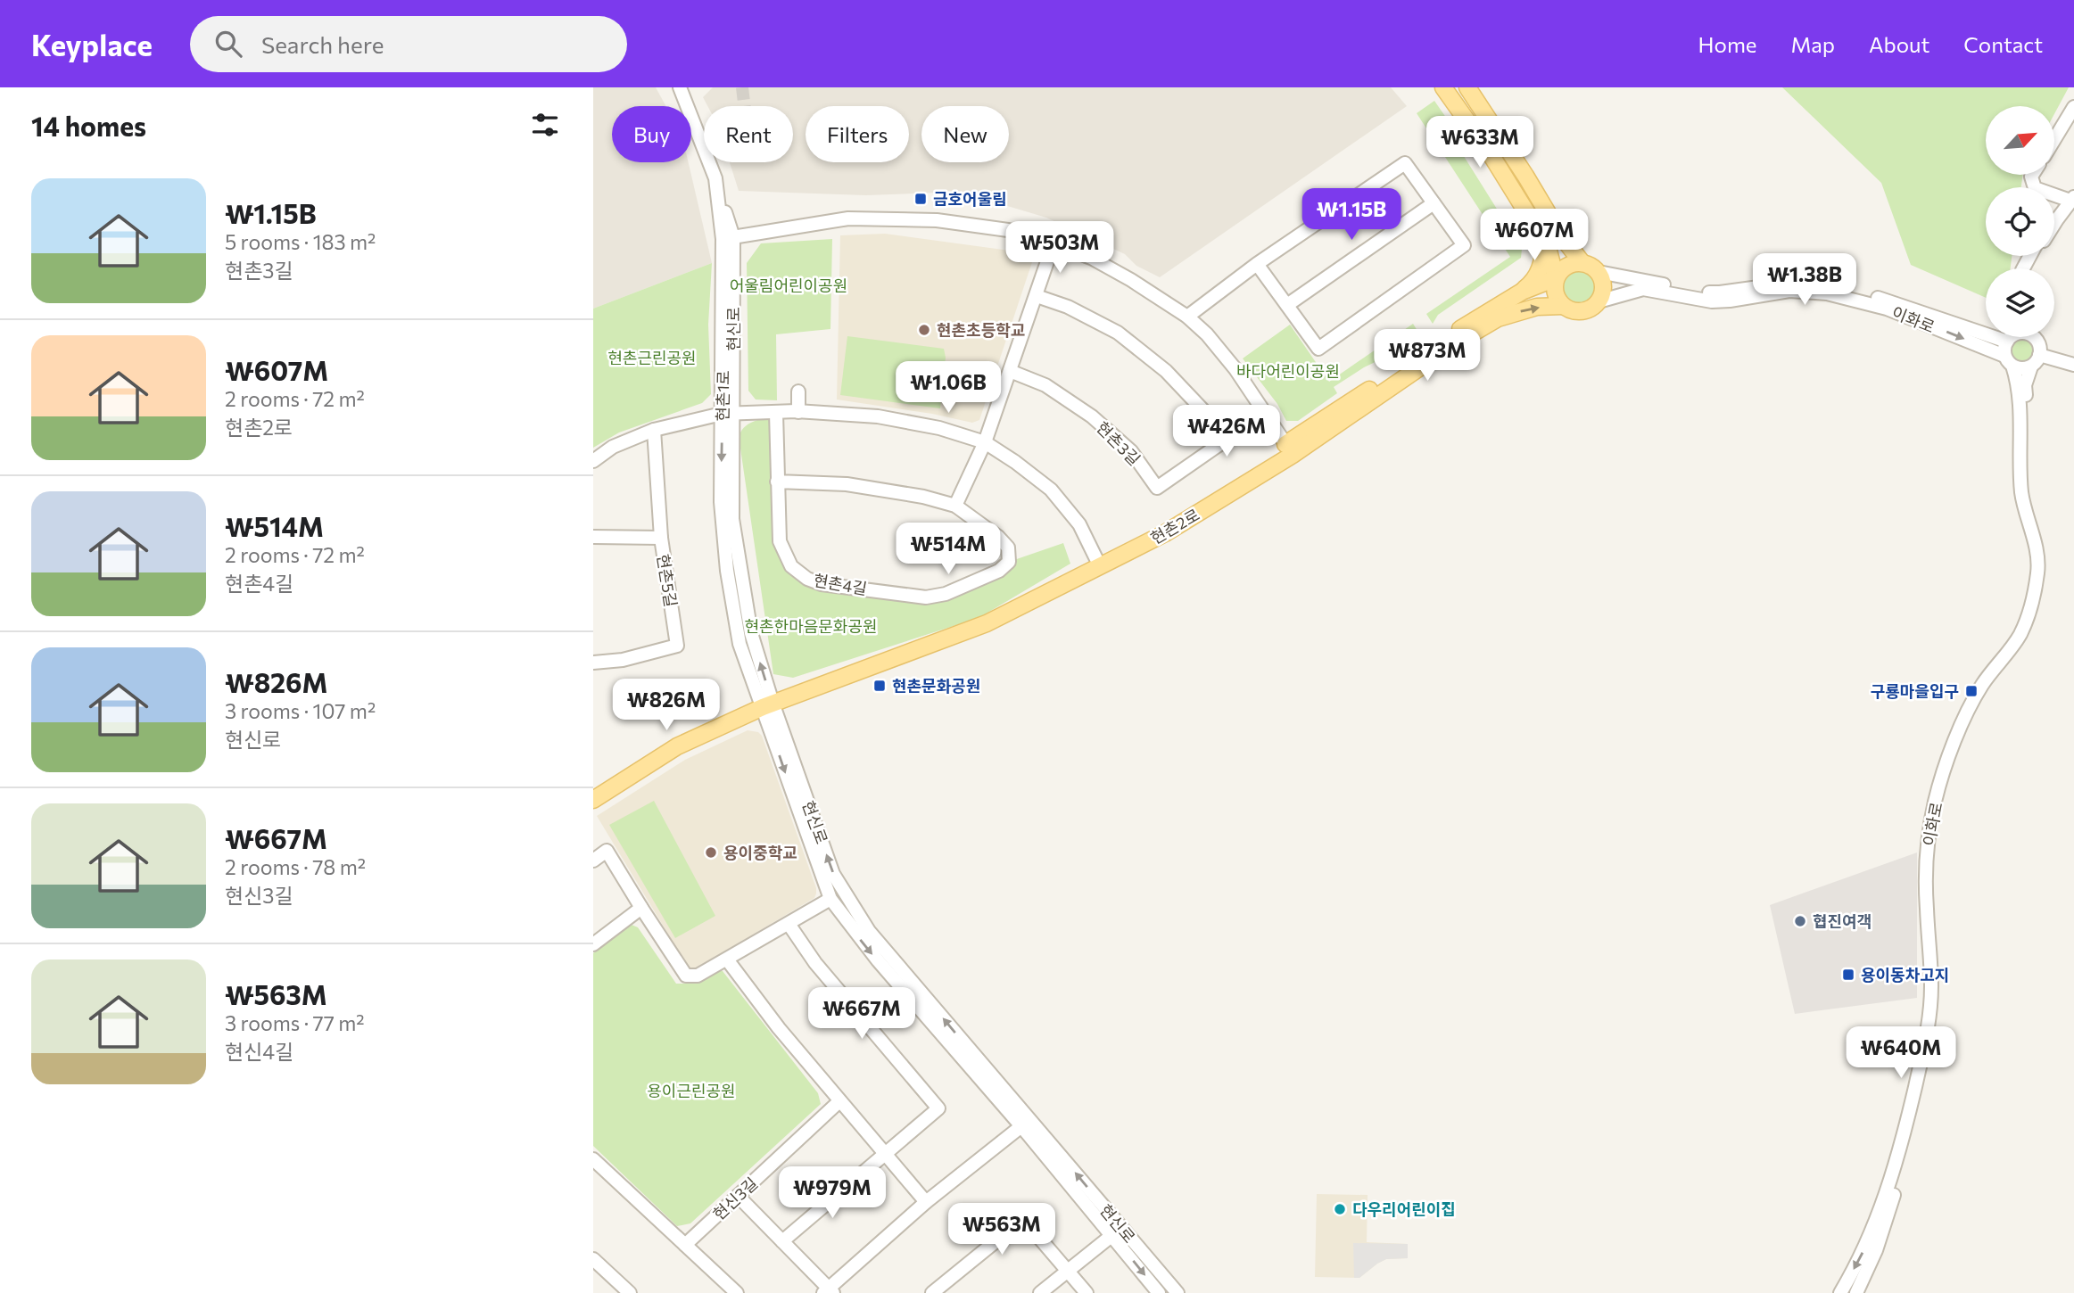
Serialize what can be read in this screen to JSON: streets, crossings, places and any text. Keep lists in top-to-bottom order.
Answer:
{
  "streets": {
    "main road": ["현촌2로"],
    "street": [
      "이화로",
      "현신로",
      "현촌1로",
      "현촌3길",
      "현촌5길",
      "현촌4길",
      "현신3길"
    ]
  },
  "crossings": [
    ["이화로", "현촌2로"],
    ["현신로", "현촌1로"],
    ["현신로", "현촌2로"],
    ["현촌1로", "현촌2로"]
  ],
  "parks": [
    "어울림어린이공원",
    "현촌근린공원",
    "바다어린이공원",
    "현촌한마음문화공원",
    "용이근린공원"
  ],
  "places": {
    "transit": [
      "금호어울림",
      "현촌문화공원",
      "구룡마을입구",
      "용이동차고지"
    ],
    "other": [
      "현촌초등학교",
      "용이중학교",
      "협진여객",
      "다우리어린이집"
    ]
  },
  "north": "top right",
  "page": {
    "header": "Keyplace",
    "search": "Search here",
    "nav": [
      "Home",
      "Map",
      "About",
      "Contact"
    ],
    "heading": "14 homes",
    "chip": [
      "Buy",
      "Rent",
      "Filters",
      "New"
    ],
    "price": [
      "₩633M",
      "₩1.15B",
      "₩607M",
      "₩503M",
      "₩1.38B",
      "₩873M",
      "₩1.06B",
      "₩426M",
      "₩514M",
      "₩826M",
      "₩667M",
      "₩640M",
      "₩979M",
      "₩563M"
    ],
    "list": [
      {
        "name": "₩1.15B",
        "note": "5 rooms · 183 m² · 현촌3길"
      },
      {
        "name": "₩607M",
        "note": "2 rooms · 72 m² · 현촌2로"
      },
      {
        "name": "₩514M",
        "note": "2 rooms · 72 m² · 현촌4길"
      },
      {
        "name": "₩826M",
        "note": "3 rooms · 107 m² · 현신로"
      },
      {
        "name": "₩667M",
        "note": "2 rooms · 78 m² · 현신3길"
      },
      {
        "name": "₩563M",
        "note": "3 rooms · 77 m² · 현신4길"
      }
    ]
  }
}
